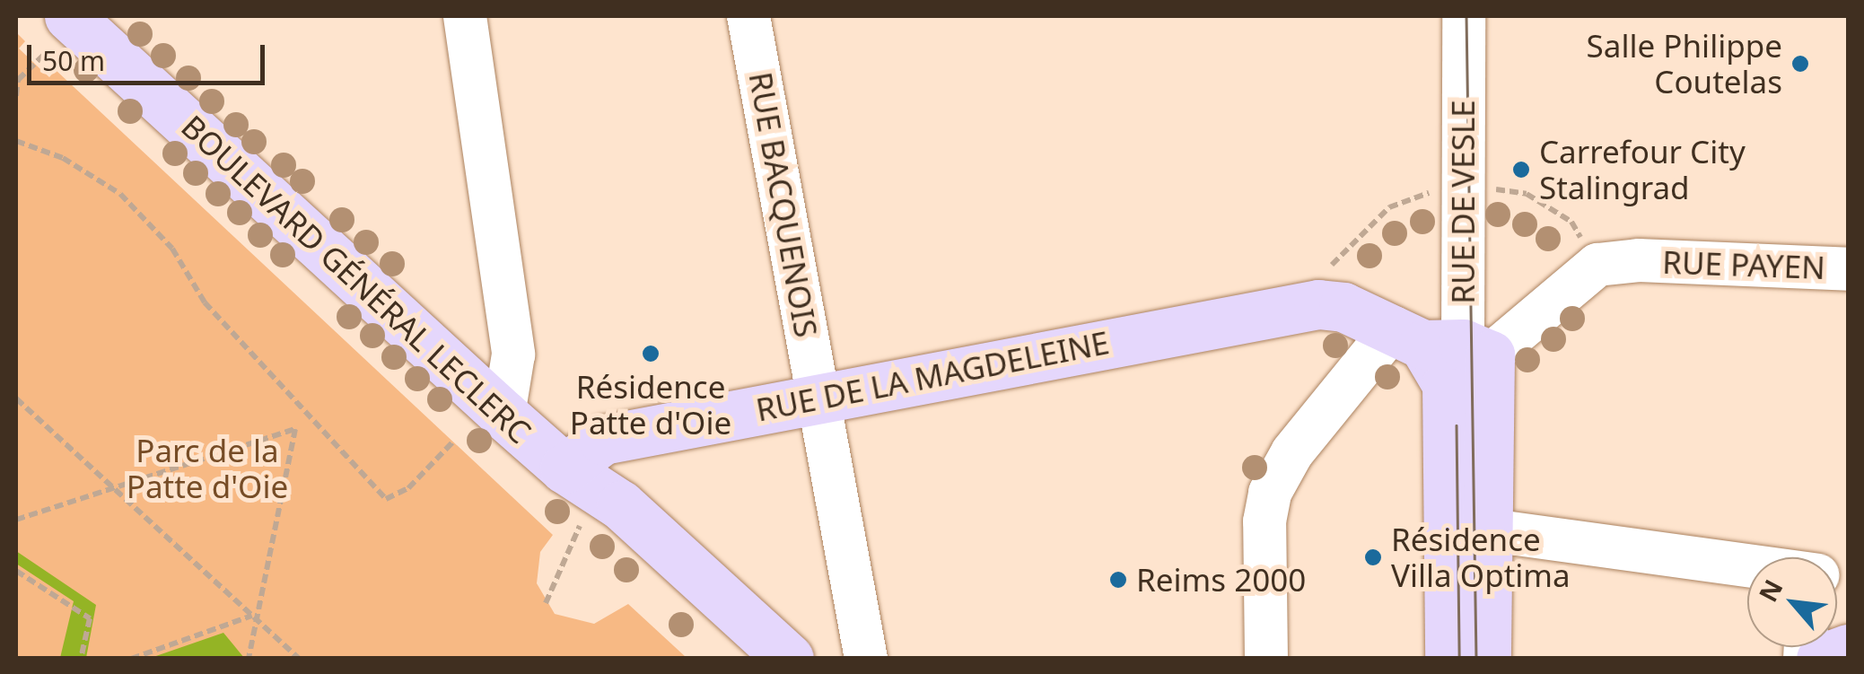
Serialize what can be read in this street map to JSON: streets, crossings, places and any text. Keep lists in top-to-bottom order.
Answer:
{
  "streets": {
    "main road": ["RUE DE VESLE", "BOULEVARD GÉNÉRAL LECLERC", "RUE DE LA MAGDELEINE"],
    "street": ["RUE BACQUENOIS", "RUE PAYEN"]
  },
  "crossings": [
    ["RUE DE VESLE", "RUE PAYEN"],
    ["RUE DE VESLE", "RUE DE LA MAGDELEINE"],
    ["RUE BACQUENOIS", "RUE DE LA MAGDELEINE"],
    ["RUE PAYEN", "RUE DE LA MAGDELEINE"],
    ["BOULEVARD GÉNÉRAL LECLERC", "RUE DE LA MAGDELEINE"]
  ],
  "parks": ["Parc de la Patte d'Oie"],
  "places": [
    "Salle Philippe Coutelas",
    "Carrefour City Stalingrad",
    "Résidence Patte d'Oie",
    "Résidence Villa Optima",
    "Reims 2000"
  ],
  "scale_bar": "50 m",
  "north": "top left"
}
